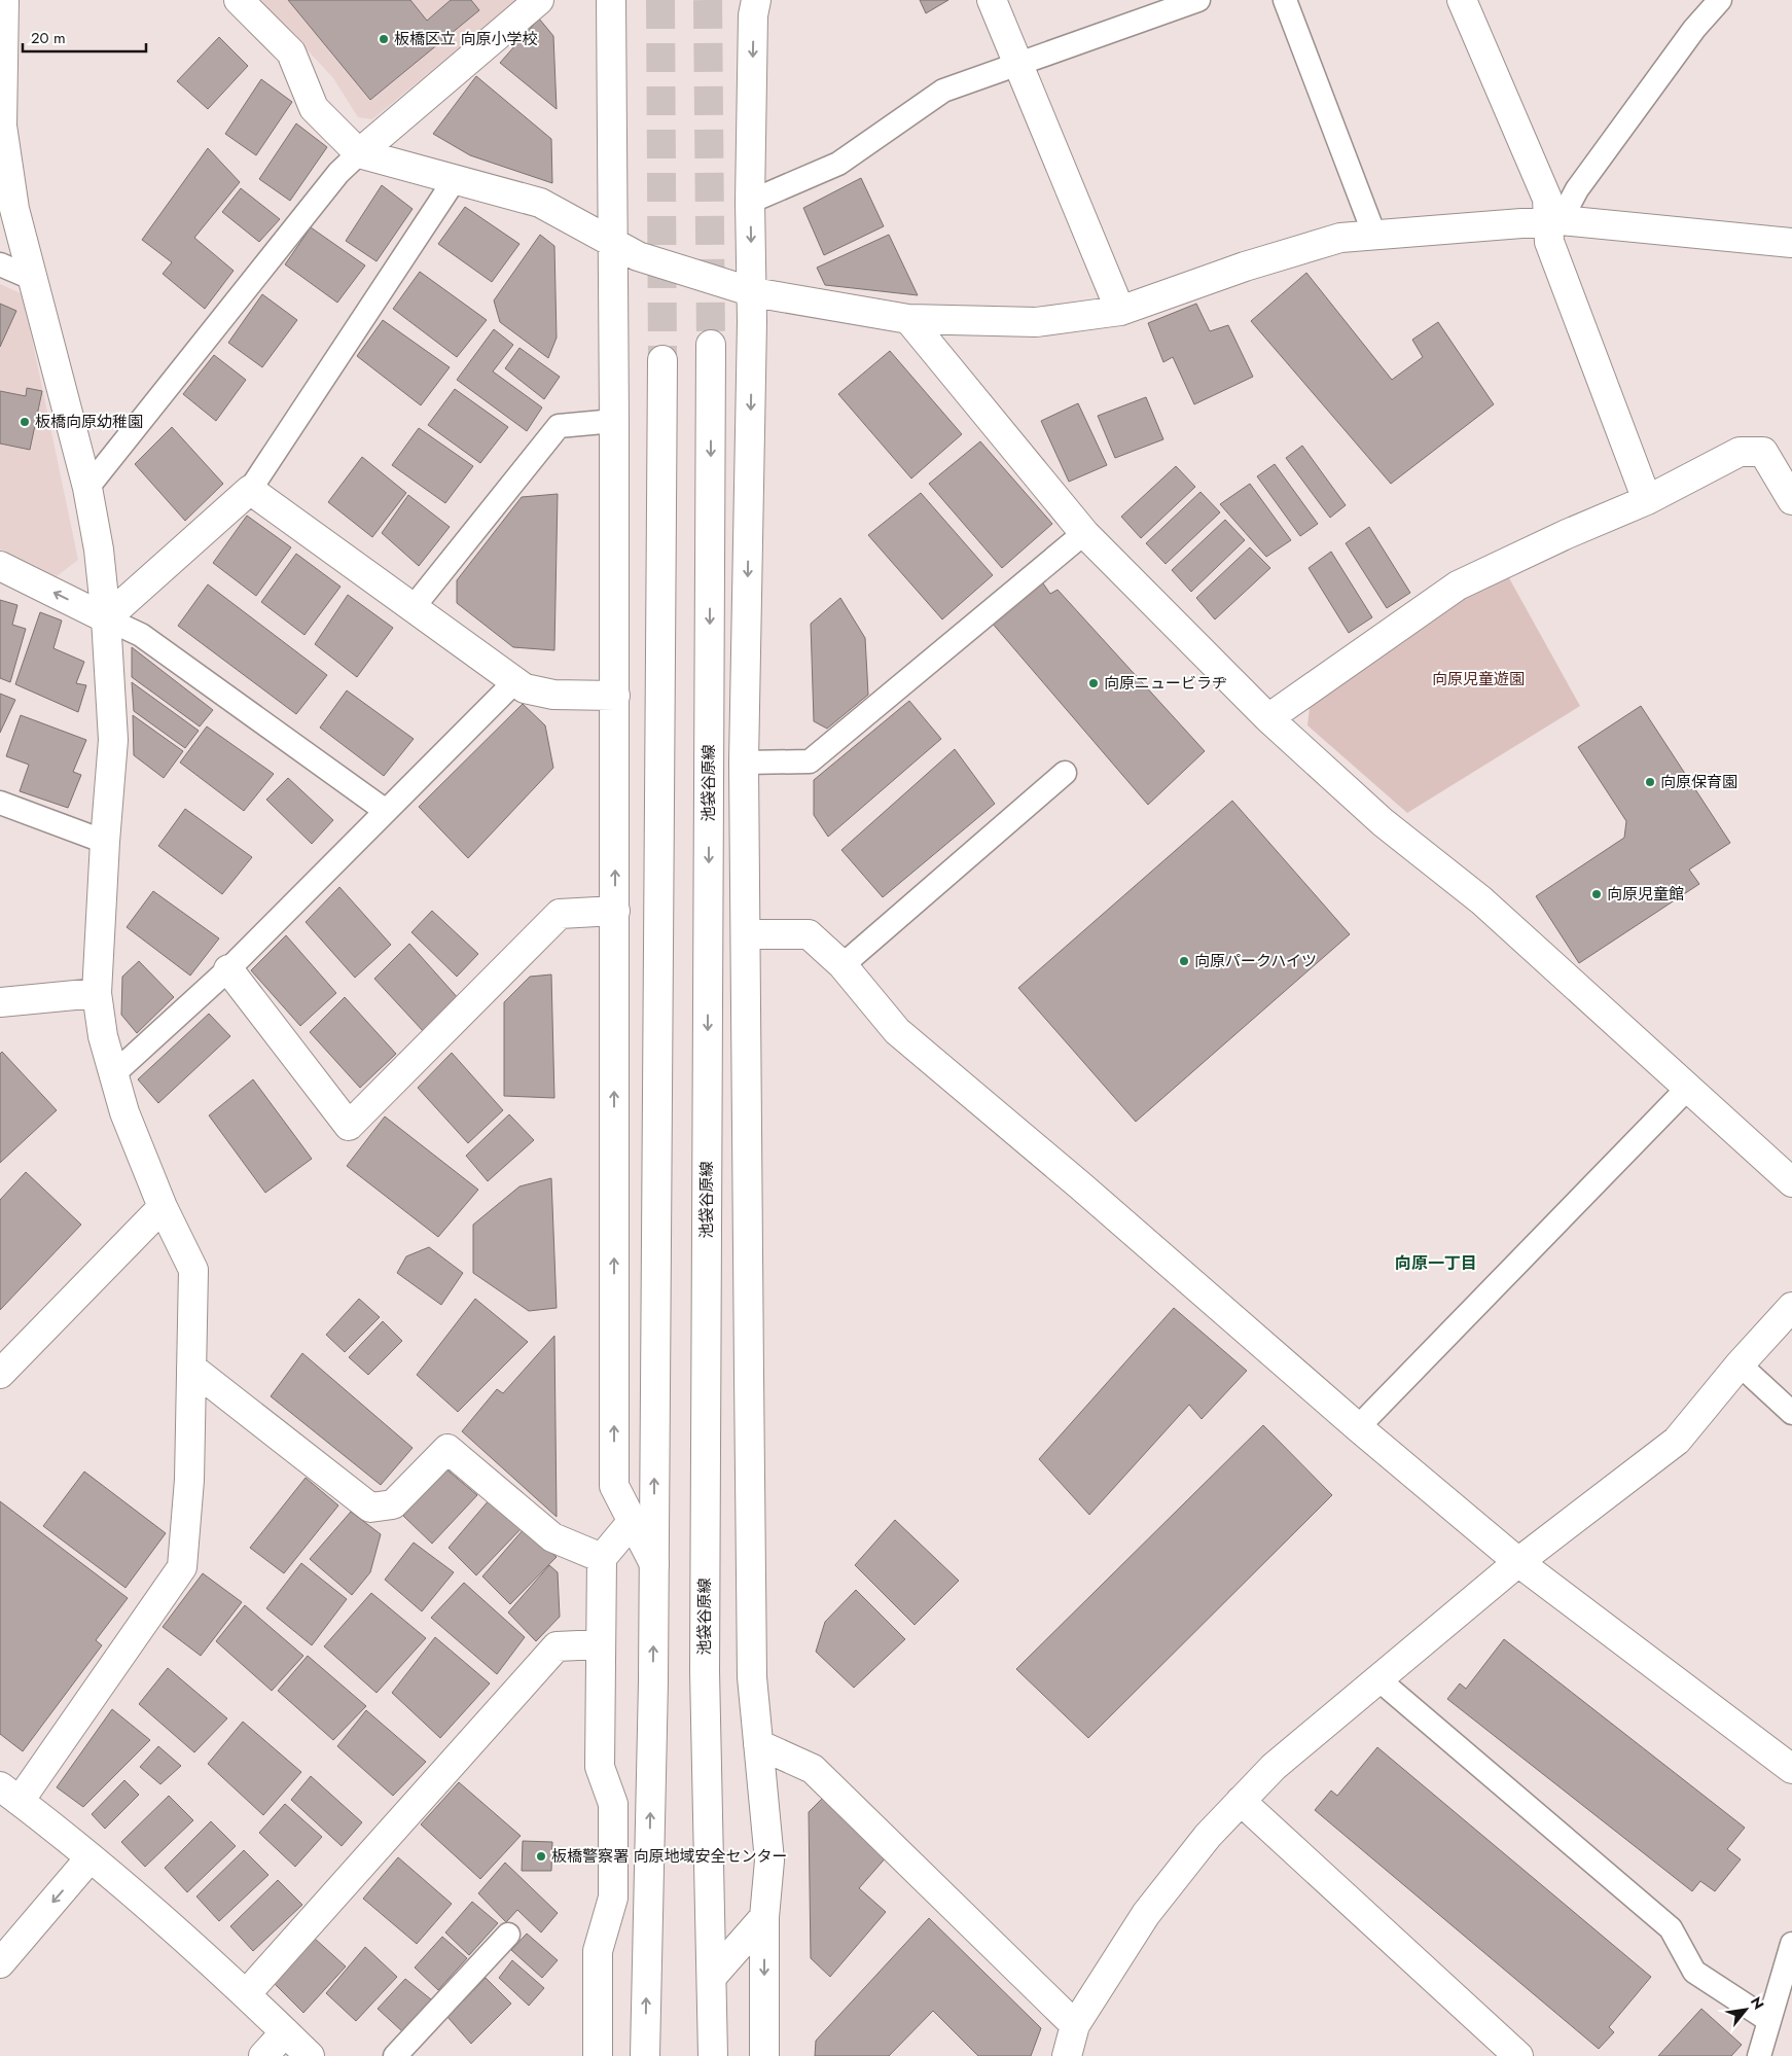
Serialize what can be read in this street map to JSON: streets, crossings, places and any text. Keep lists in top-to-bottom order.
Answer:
{
  "streets": {
    "street": ["池袋谷原線"]
  },
  "districts": ["向原一丁目"],
  "parks": ["向原児童遊園"],
  "places": [
    "板橋区立 向原小学校",
    "板橋向原幼稚園",
    "向原ニュービラヂ",
    "向原保育園",
    "向原児童館",
    "向原パークハイツ",
    "板橋警察署 向原地域安全センター"
  ],
  "scale_bar": "20 m",
  "north": "top right"
}
